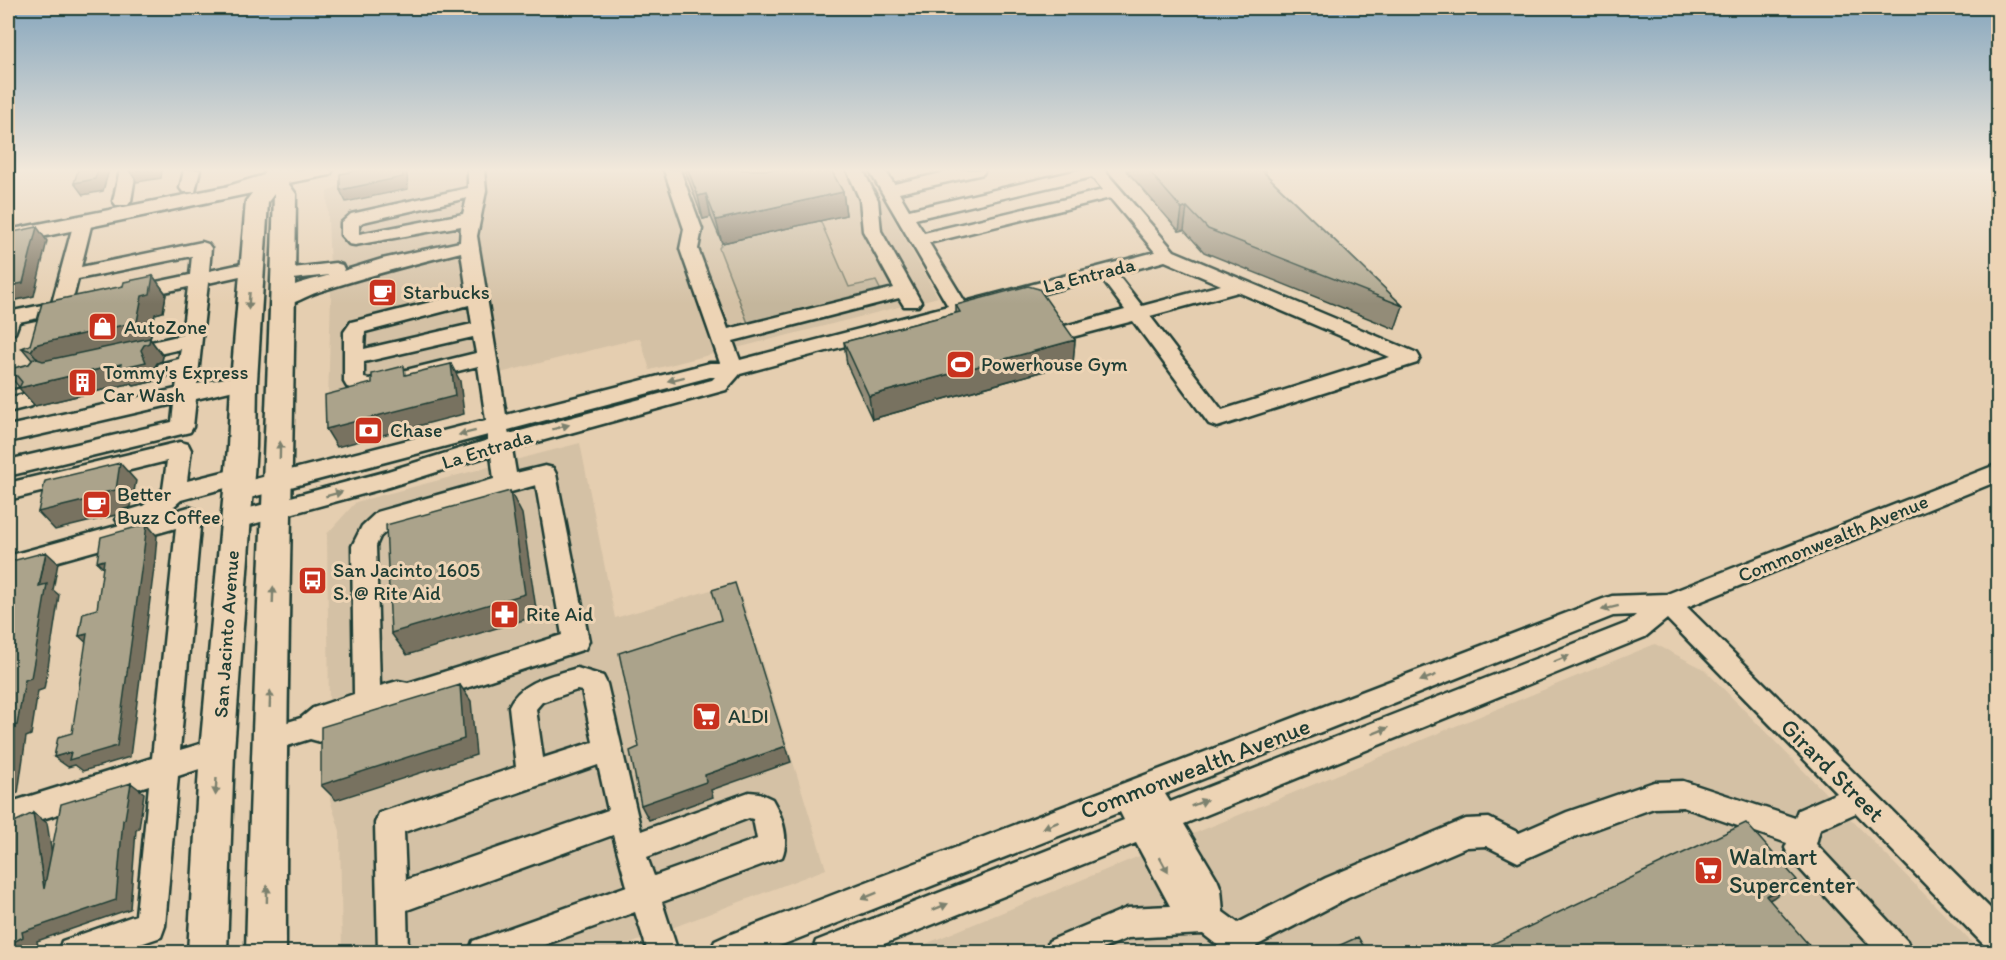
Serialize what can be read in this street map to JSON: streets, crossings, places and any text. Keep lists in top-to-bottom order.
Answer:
{
  "streets": {
    "main road": ["San Jacinto Avenue"],
    "street": ["La Entrada", "Commonwealth Avenue", "Girard Street"]
  },
  "crossings": [
    ["La Entrada", "San Jacinto Avenue"],
    ["Commonwealth Avenue", "Girard Street"]
  ],
  "places": {
    "cafe": ["Starbucks", "Better Buzz Coffee"],
    "shop": ["AutoZone"],
    "sports": ["Powerhouse Gym"],
    "building": ["Tommy's Express Car Wash"],
    "bank": ["Chase"],
    "bus stop": ["San Jacinto 1605 S. @ Rite Aid"],
    "pharmacy": ["Rite Aid"],
    "supermarket": ["ALDI", "Walmart Supercenter"]
  }
}
